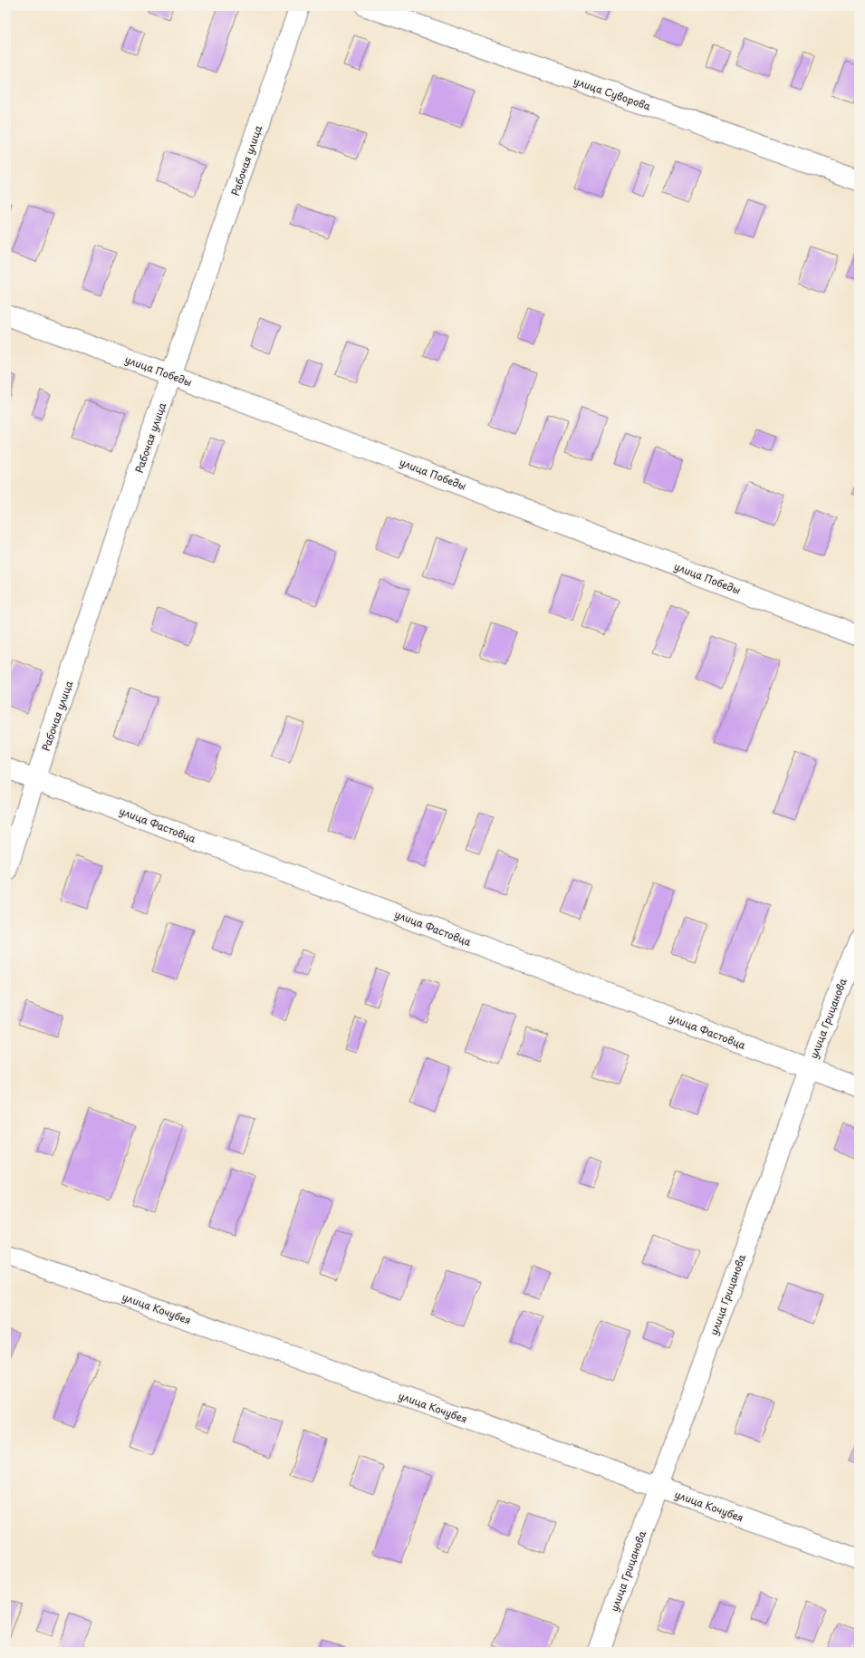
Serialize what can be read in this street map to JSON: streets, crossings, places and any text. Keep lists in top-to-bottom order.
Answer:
{
  "streets": {
    "street": [
      "улица Суворова",
      "Рабочая улица",
      "улица Победы",
      "улица Фастовца",
      "улица Грицанова",
      "улица Кочубея"
    ]
  },
  "crossings": [
    ["Рабочая улица", "улица Победы"],
    ["Рабочая улица", "улица Фастовца"],
    ["улица Фастовца", "улица Грицанова"],
    ["улица Грицанова", "улица Кочубея"]
  ]
}
